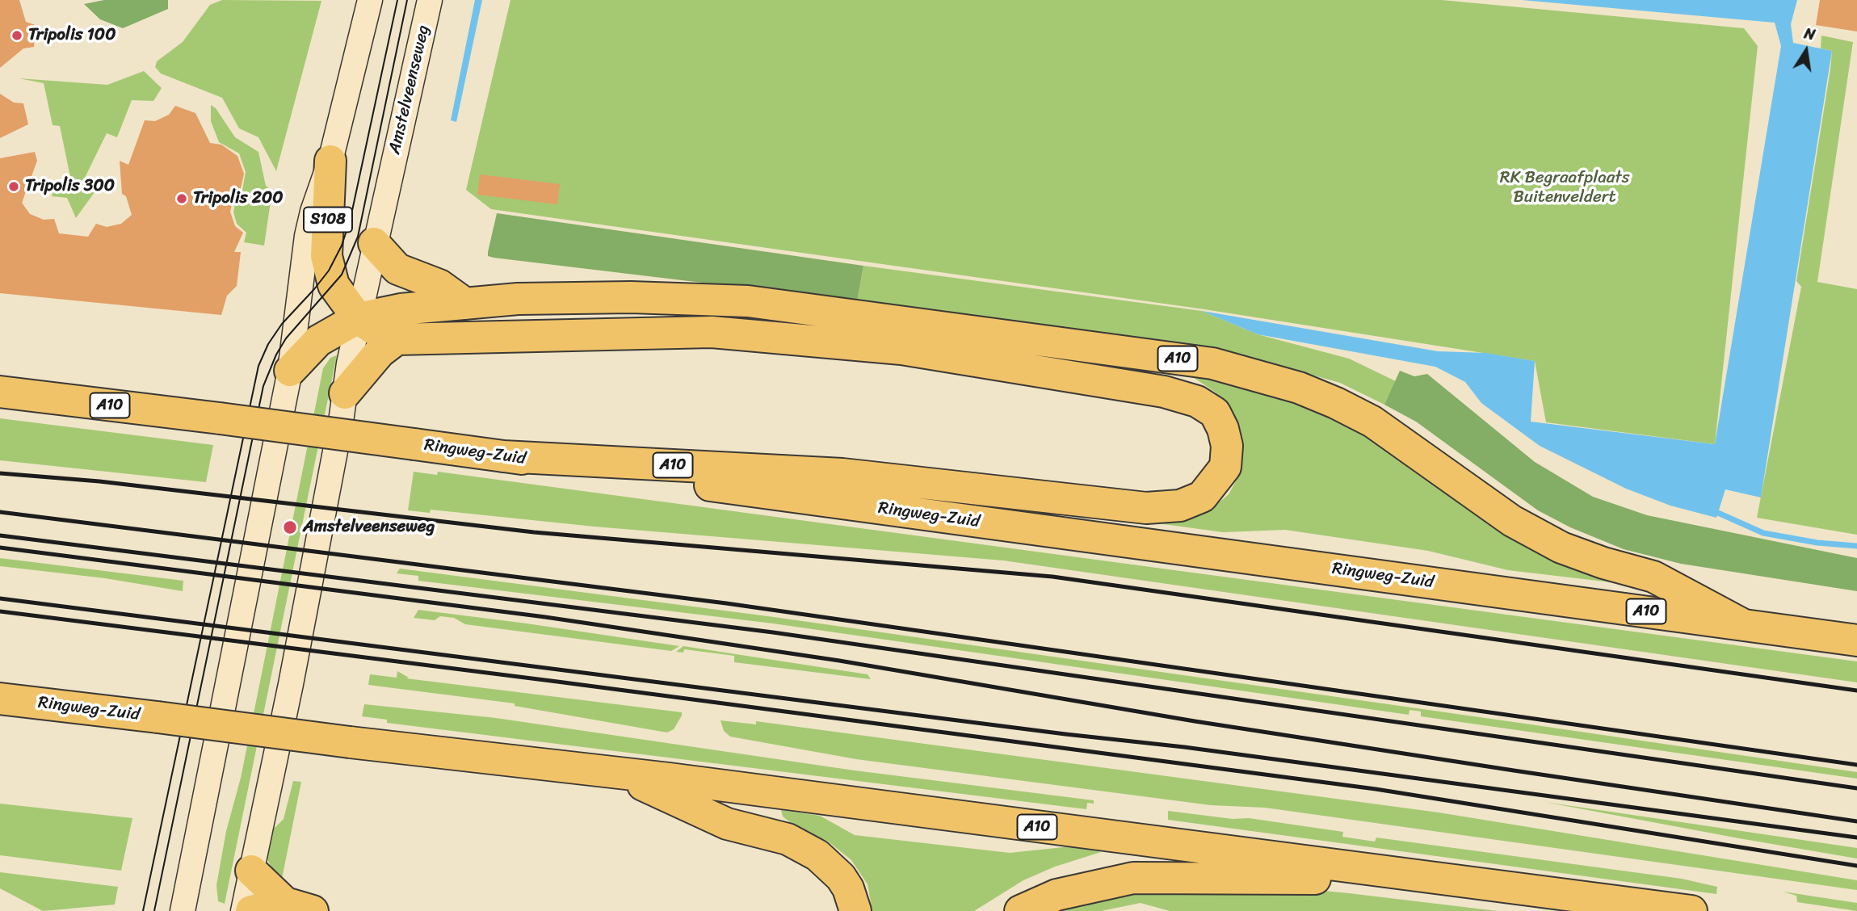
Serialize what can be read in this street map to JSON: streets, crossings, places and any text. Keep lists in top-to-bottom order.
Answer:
{
  "streets": {
    "highway": ["S108", "A10", "Ringweg-Zuid"],
    "main road": ["Amstelveenseweg"]
  },
  "crossings": [
    ["Amstelveenseweg", "S108"],
    ["Amstelveenseweg", "A10"],
    ["S108", "A10"],
    ["A10", "Ringweg-Zuid"]
  ],
  "parks": ["RK Begraafplaats Buitenveldert"],
  "places": [
    "Tripolis 100",
    "Tripolis 300",
    "Tripolis 200",
    "Amstelveenseweg"
  ],
  "north": "top"
}
